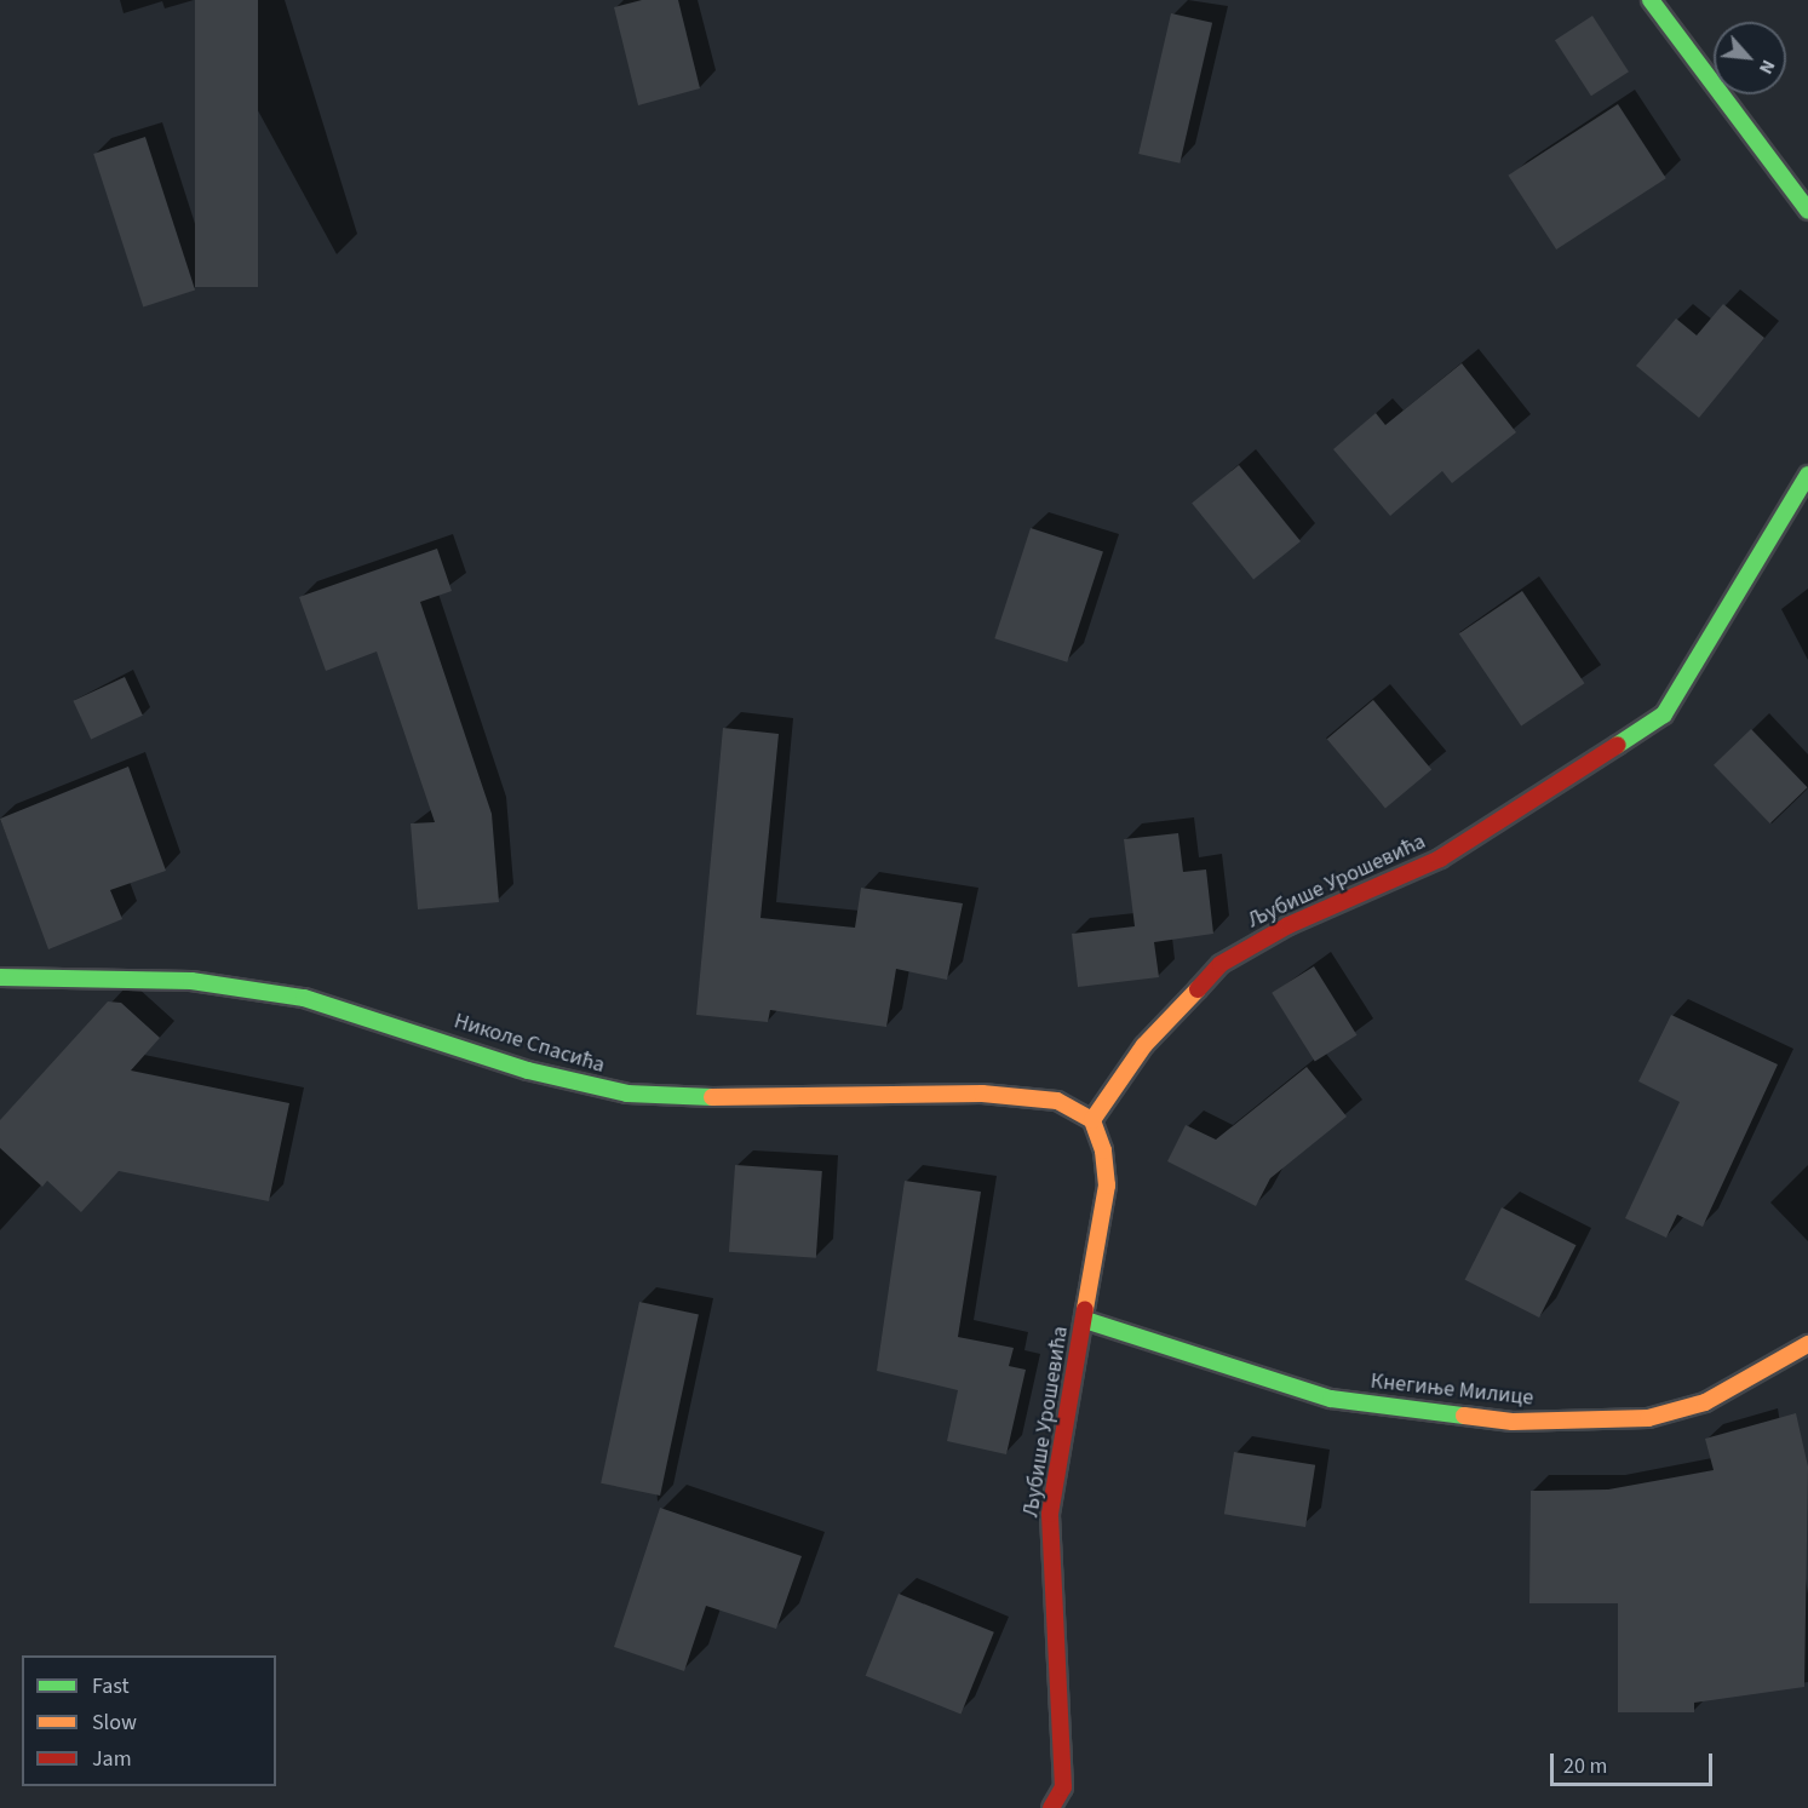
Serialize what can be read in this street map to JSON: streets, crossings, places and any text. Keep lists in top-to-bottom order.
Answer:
{
  "streets": {
    "street": ["Љубише Урошевића", "Николе Спасића", "Кнегиње Милице"]
  },
  "crossings": [
    ["Љубише Урошевића", "Николе Спасића"],
    ["Љубише Урошевића", "Кнегиње Милице"]
  ],
  "legend": ["Fast", "Slow", "Jam"],
  "scale_bar": "20 m",
  "north": "bottom right"
}
